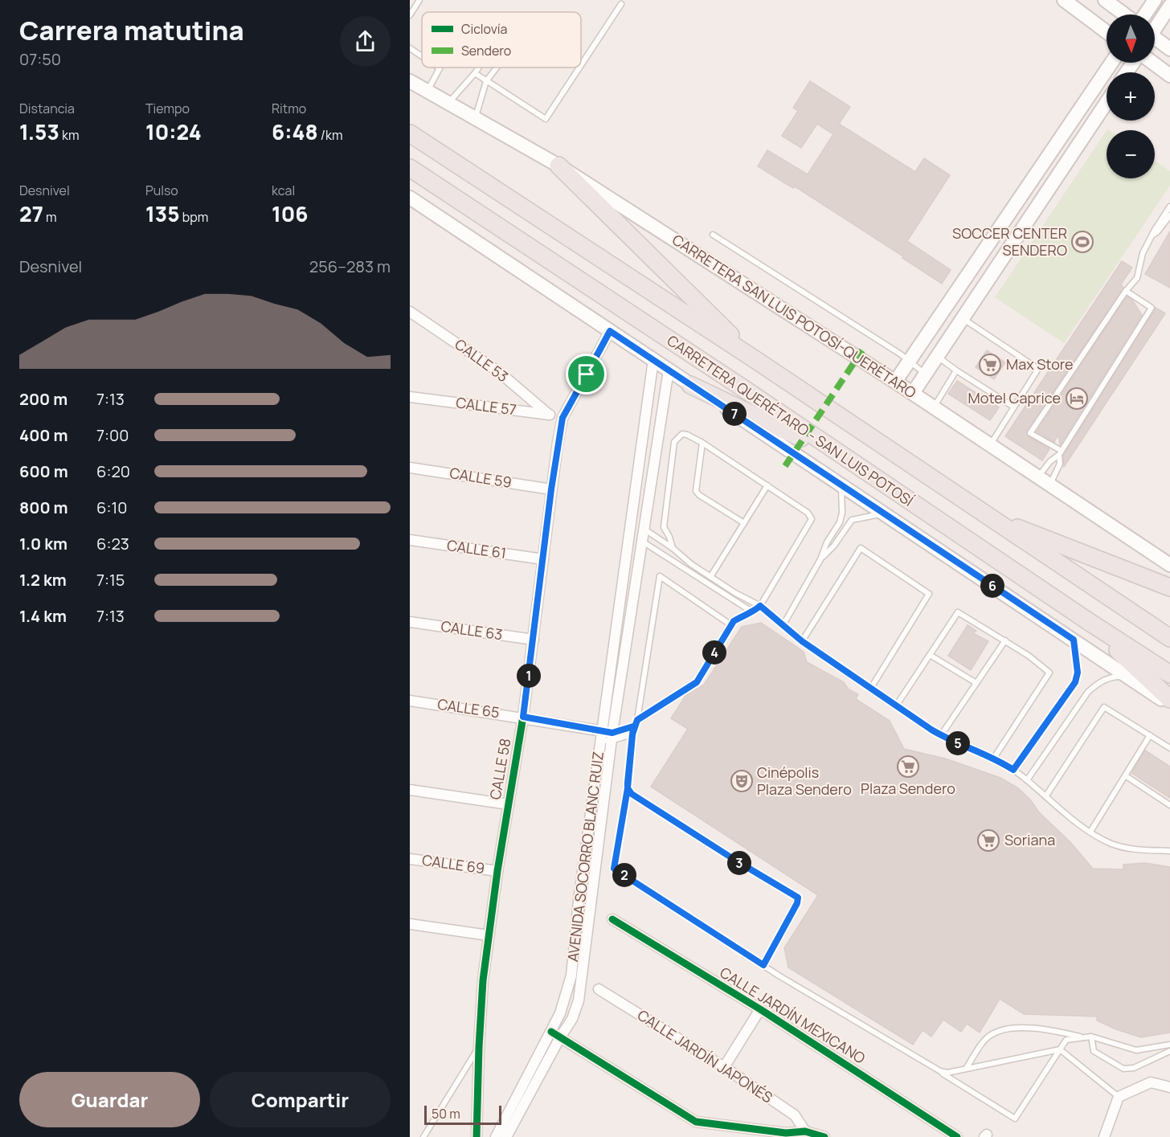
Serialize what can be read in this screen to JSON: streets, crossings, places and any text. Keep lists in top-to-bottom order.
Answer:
{
  "streets": {
    "highway": ["CARRETERA QUERÉTARO - SAN LUIS POTOSÍ"],
    "main road": ["CARRETERA SAN LUIS POTOSÍ-QUERÉTARO"],
    "street": [
      "CALLE 53",
      "CALLE 57",
      "CALLE 59",
      "CALLE 61",
      "CALLE 63",
      "CALLE 65",
      "CALLE 58",
      "AVENIDA SOCORRO BLANC RUIZ",
      "CALLE 69",
      "CALLE JARDÍN MEXICANO",
      "CALLE JARDÍN JAPONÉS"
    ]
  },
  "crossings": [
    ["CALLE 53", "CALLE 57"],
    ["CALLE 57", "CALLE 58"],
    ["CALLE 59", "CALLE 58"],
    ["CALLE 61", "CALLE 58"],
    ["CALLE 63", "CALLE 58"],
    ["CALLE 65", "CALLE 58"],
    ["CALLE 65", "AVENIDA SOCORRO BLANC RUIZ"],
    ["CALLE 58", "CALLE 69"]
  ],
  "places": {
    "sports": ["SOCCER CENTER SENDERO"],
    "supermarket": ["Max Store", "Plaza Sendero", "Soriana"],
    "hotel": ["Motel Caprice"],
    "theatre": ["Cinépolis Plaza Sendero"]
  },
  "legend": ["Ciclovía", "Sendero"],
  "scale_bar": "50 m",
  "north": "bottom",
  "page": {
    "heading": ["Carrera matutina", "07:50"],
    "map_buttons": ["+", "−"],
    "stats": [
      ["Distancia", "1.53 km"],
      ["Tiempo", "10:24"],
      ["Ritmo", "6:48 /km"],
      ["Desnivel", "27 m"],
      ["Pulso", "135 bpm"],
      ["kcal", "106"]
    ],
    "chart": ["Desnivel", "256–283 m"],
    "list": [
      {
        "name": "200 m",
        "note": "7:13"
      },
      {
        "name": "400 m",
        "note": "7:00"
      },
      {
        "name": "600 m",
        "note": "6:20"
      },
      {
        "name": "800 m",
        "note": "6:10"
      },
      {
        "name": "1.0 km",
        "note": "6:23"
      },
      {
        "name": "1.2 km",
        "note": "7:15"
      },
      {
        "name": "1.4 km",
        "note": "7:13"
      }
    ],
    "pins": [
      "7",
      "6",
      "4",
      "1",
      "5",
      "3",
      "2"
    ],
    "buttons": ["Guardar", "Compartir"],
    "scale": "50 m"
  }
}
